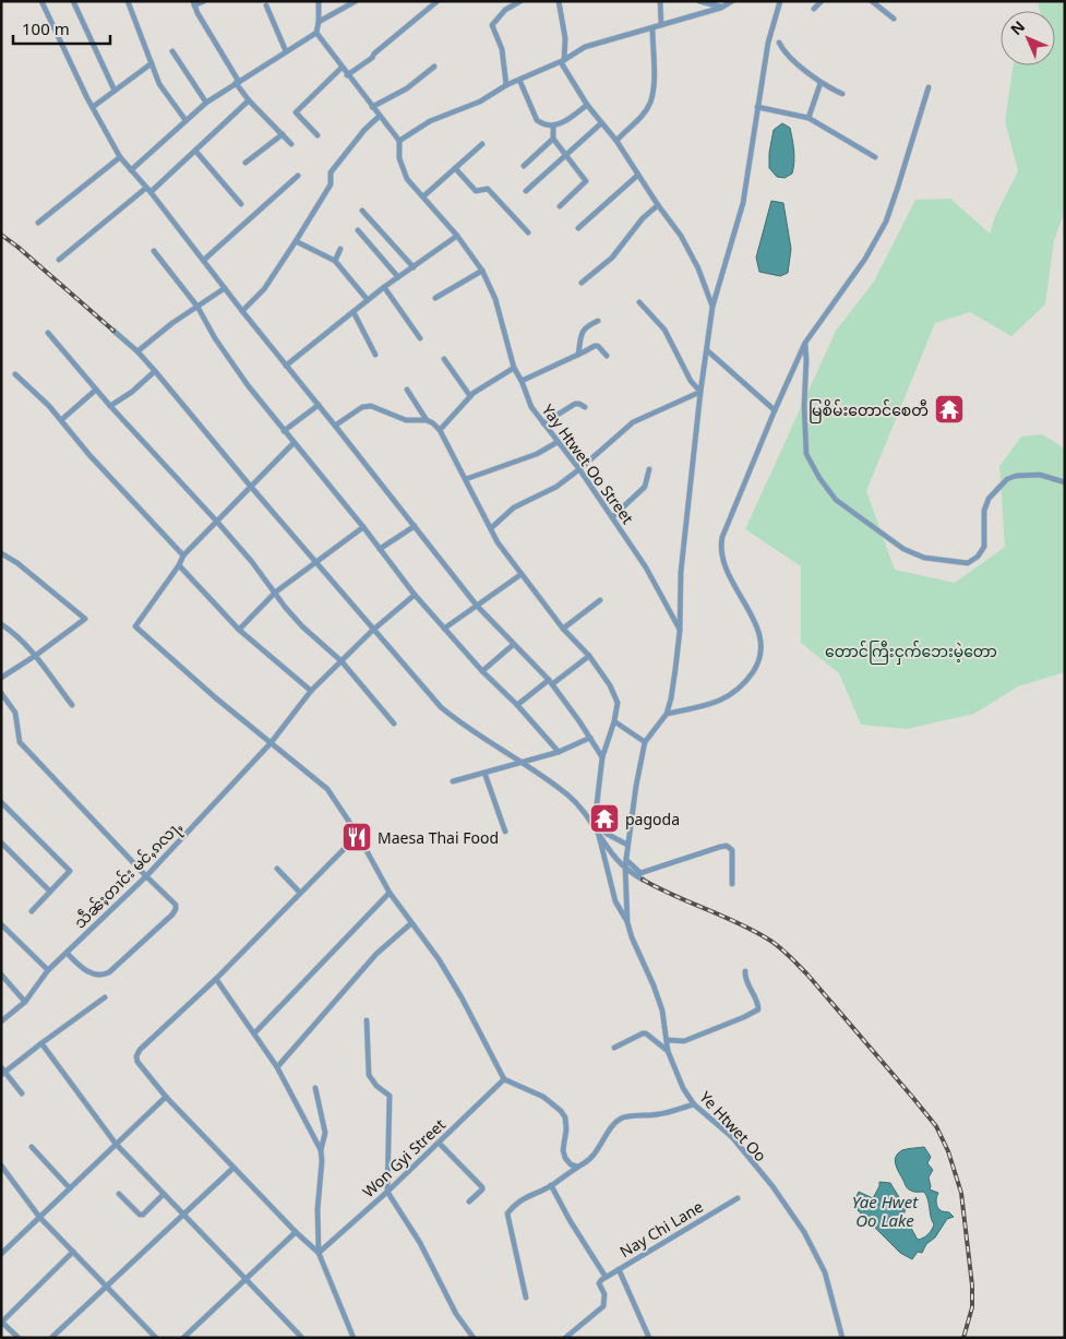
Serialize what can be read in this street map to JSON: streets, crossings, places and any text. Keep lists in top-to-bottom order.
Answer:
{
  "streets": {
    "street": [
      "Yay Htwet Oo Street",
      "သဵၼ်ႈတၢင်း မင်ႇၵလႃႇ",
      "Ye Htwet Oo",
      "Won Gyi Street",
      "Nay Chi Lane"
    ]
  },
  "water": ["Yae Hwet Oo Lake"],
  "parks": ["တောင်ကြီးငှက်ဘေးမဲ့တော"],
  "places": {
    "temple": ["မြစိမ်းတောင်စေတီ", "pagoda"],
    "restaurant": ["Maesa Thai Food"]
  },
  "scale_bar": "100 m",
  "north": "top left"
}
